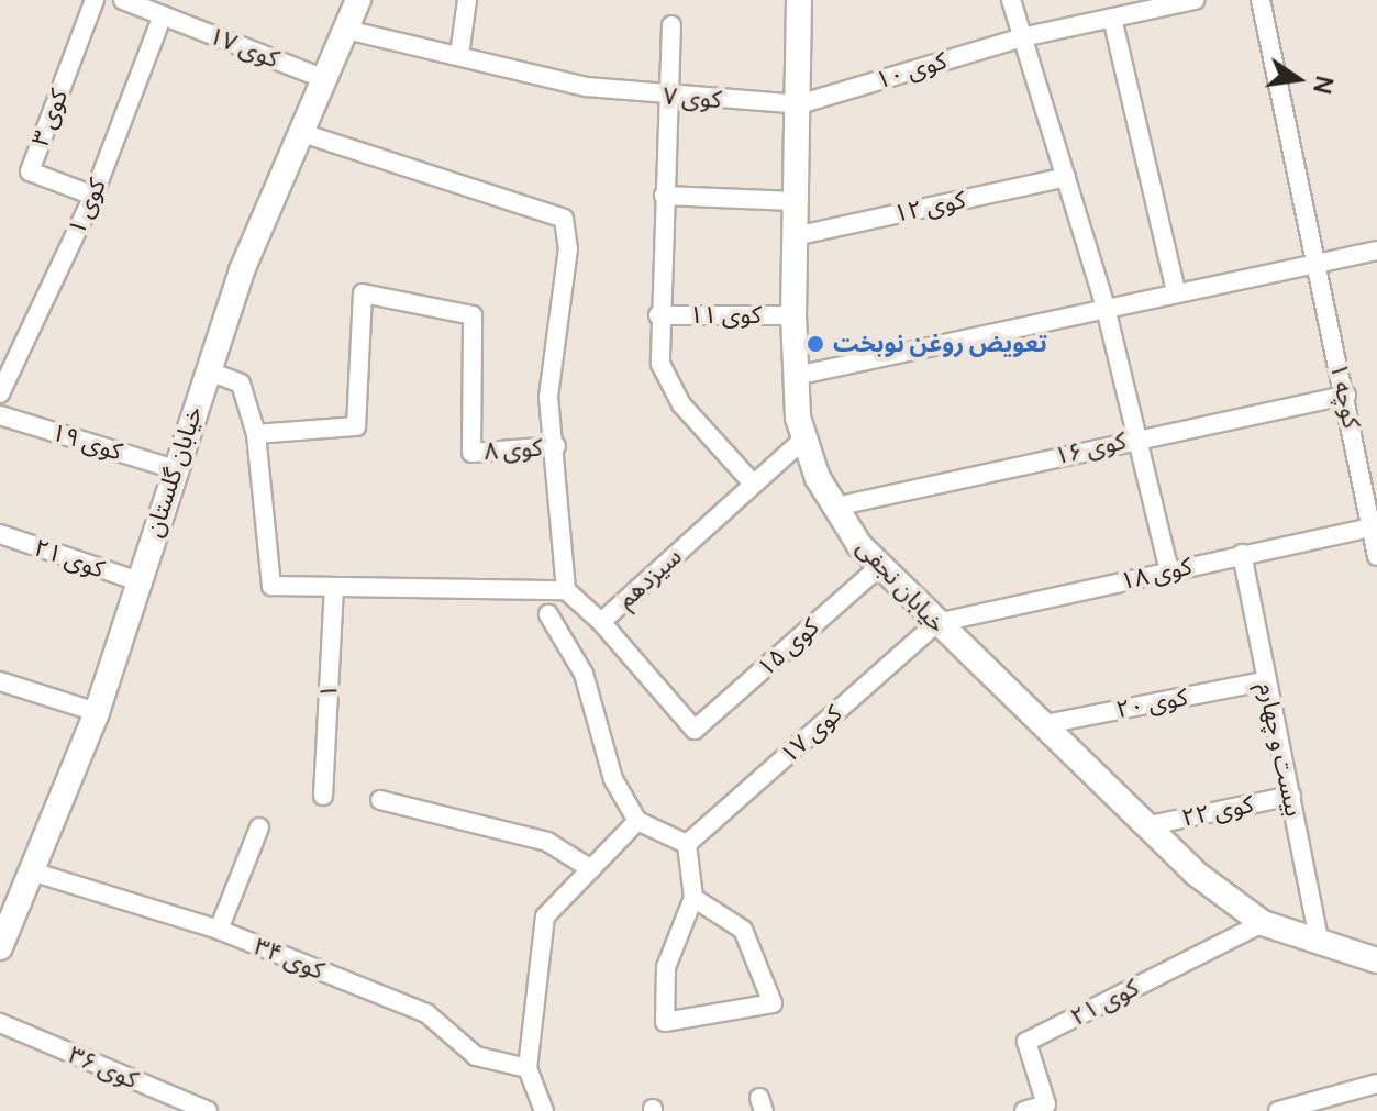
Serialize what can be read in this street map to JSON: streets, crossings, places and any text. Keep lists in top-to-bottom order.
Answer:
{
  "streets": {
    "street": [
      "کوی ۱۷",
      "کوی ۱۰",
      "کوی ۷",
      "کوی ۳",
      "کوی ۱",
      "کوی ۱۲",
      "کوی ۱۱",
      "کوچه ۱",
      "کوی ۱۹",
      "کوی ۱۶",
      "کوی ۸",
      "خیابان گلستان",
      "کوی ۲۱",
      "کوی ۱۸",
      "سیزدهم",
      "خیابان نجفی",
      "کوی ۱۵",
      "۱",
      "کوی ۲۰",
      "بیست و چهارم",
      "کوی ۲۲",
      "کوی ۳۴",
      "کوی ۳۶"
    ]
  },
  "crossings": [
    ["کوی ۱۷", "کوی ۱"],
    ["کوی ۱۷", "خیابان گلستان"],
    ["کوی ۱۷", "کوی ۱۸"],
    ["کوی ۱۷", "خیابان نجفی"],
    ["کوی ۱۰", "کوی ۷"],
    ["کوی ۱۰", "خیابان نجفی"],
    ["کوی ۷", "خیابان گلستان"],
    ["کوی ۷", "خیابان نجفی"],
    ["کوی ۳", "کوی ۱"],
    ["کوی ۱۲", "خیابان نجفی"],
    ["کوی ۱۱", "خیابان نجفی"],
    ["کوچه ۱", "کوی ۱۶"],
    ["کوچه ۱", "کوی ۱۸"],
    ["کوی ۱۹", "خیابان گلستان"],
    ["کوی ۱۶", "خیابان نجفی"],
    ["خیابان گلستان", "کوی ۲۱"],
    ["خیابان گلستان", "کوی ۳۴"],
    ["کوی ۲۱", "خیابان نجفی"],
    ["کوی ۱۸", "خیابان نجفی"],
    ["کوی ۱۸", "بیست و چهارم"],
    ["سیزدهم", "خیابان نجفی"],
    ["سیزدهم", "کوی ۱۵"],
    ["خیابان نجفی", "کوی ۱۵"],
    ["خیابان نجفی", "کوی ۲۰"],
    ["خیابان نجفی", "بیست و چهارم"],
    ["خیابان نجفی", "کوی ۲۲"],
    ["کوی ۲۰", "بیست و چهارم"],
    ["بیست و چهارم", "کوی ۲۲"]
  ],
  "places": ["تعویض روغن نوبخت"],
  "north": "right"
}
